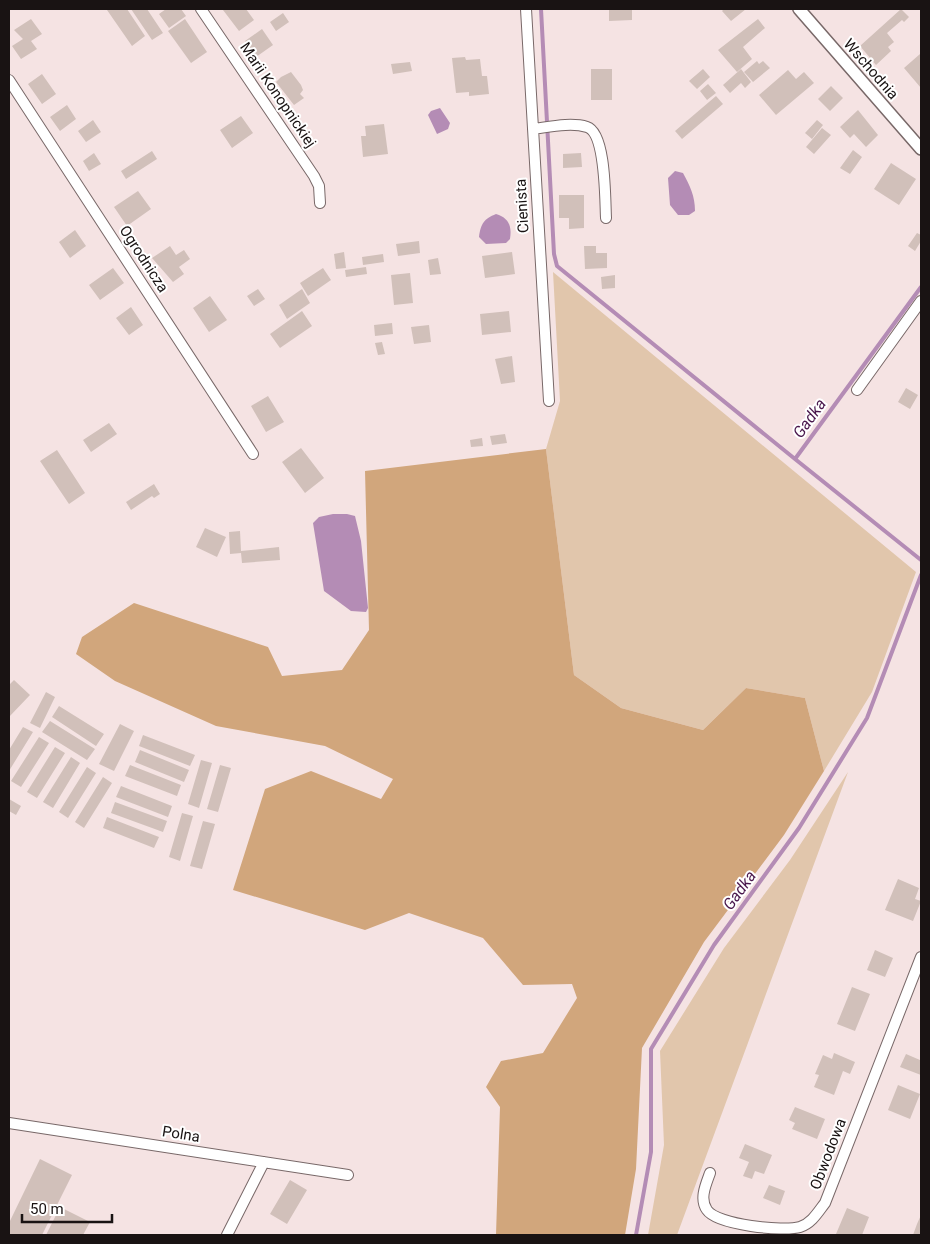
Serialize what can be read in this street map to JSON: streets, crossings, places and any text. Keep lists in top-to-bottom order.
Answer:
{
  "streets": {
    "street": [
      "Wschodnia",
      "Marii Konopnickiej",
      "Cienista",
      "Ogrodnicza",
      "Polna",
      "Obwodowa"
    ]
  },
  "water": ["Gadka"],
  "scale_bar": "50 m"
}
